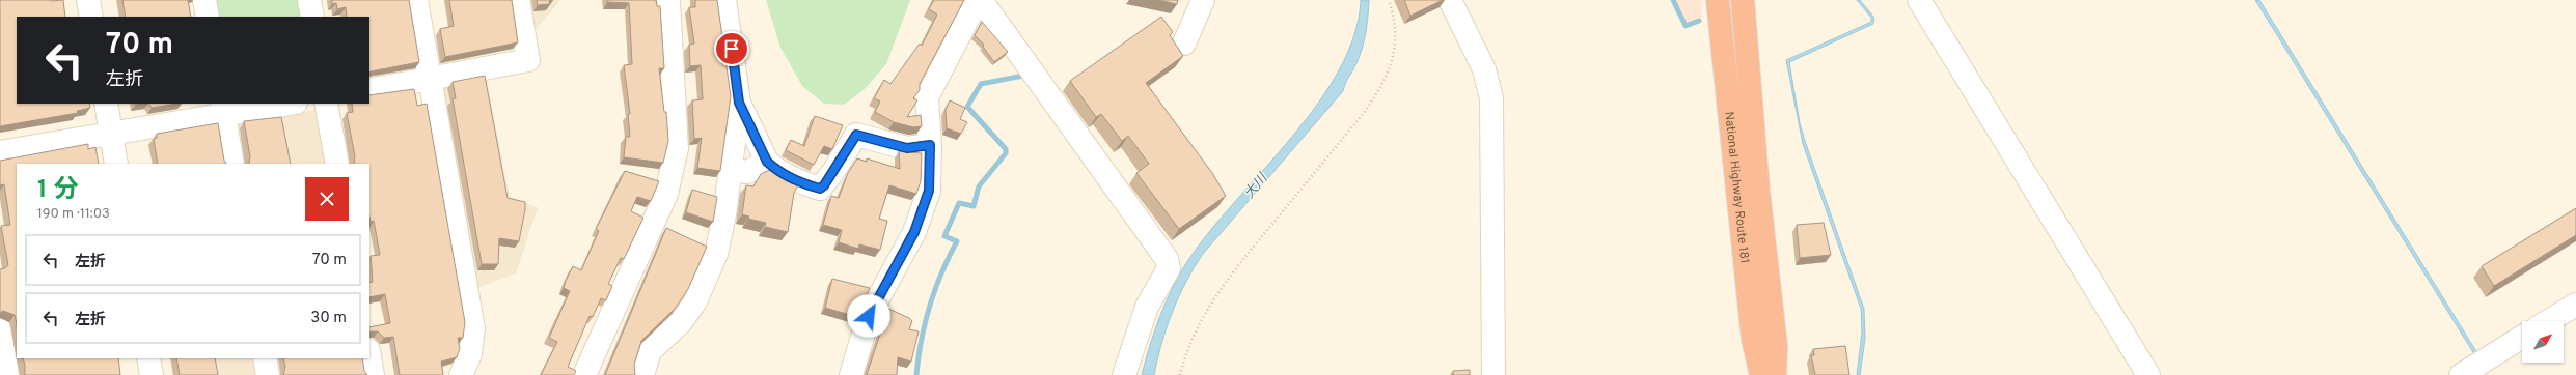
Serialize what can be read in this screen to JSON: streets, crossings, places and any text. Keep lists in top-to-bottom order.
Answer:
{
  "streets": {
    "highway": ["National Highway Route 181"]
  },
  "water": ["大川"],
  "north": "top right",
  "page": {
    "turn": ["70 m", "左折"],
    "heading": ["1 分", "190 m · 11:03"],
    "list": [
      {
        "name": "左折",
        "value": "70 m"
      },
      {
        "name": "左折",
        "value": "30 m"
      }
    ]
  }
}
